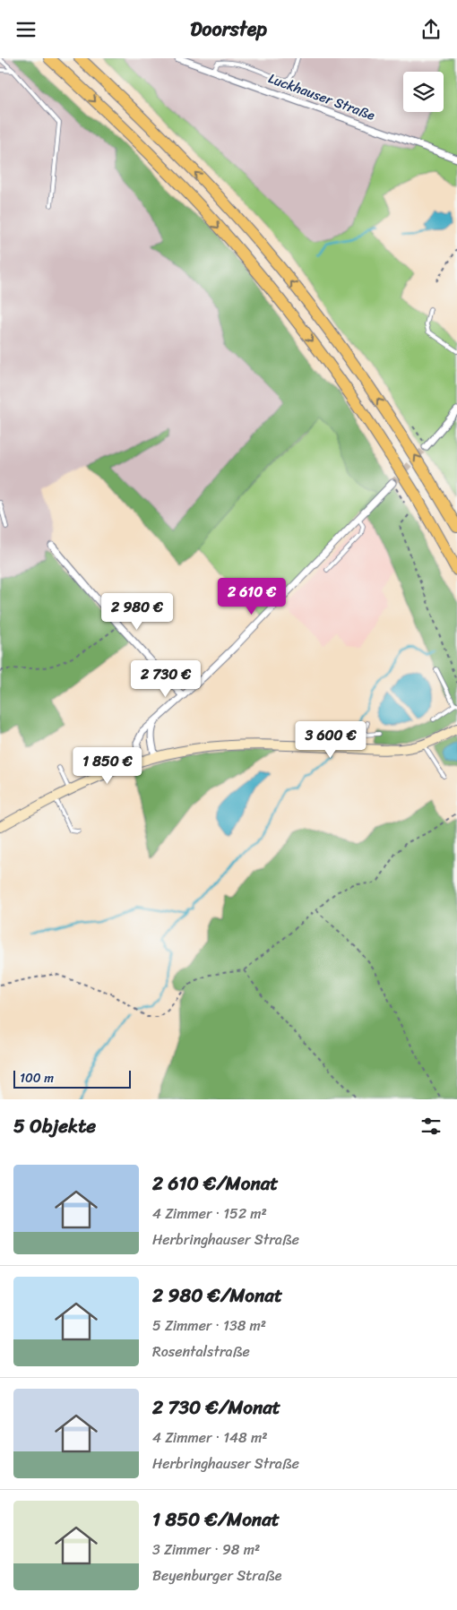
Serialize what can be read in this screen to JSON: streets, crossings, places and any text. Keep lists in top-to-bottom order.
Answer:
{
  "streets": {
    "street": ["Luckhauser Straße"]
  },
  "scale_bar": "100 m",
  "page": {
    "header": "Doorstep",
    "price": [
      "2 610 €",
      "2 980 €",
      "2 730 €",
      "3 600 €",
      "1 850 €"
    ],
    "scale": "100 m",
    "heading": "5 Objekte",
    "list": [
      {
        "name": "2 610 €/Monat",
        "note": "4 Zimmer · 152 m² · Herbringhauser Straße"
      },
      {
        "name": "2 980 €/Monat",
        "note": "5 Zimmer · 138 m² · Rosentalstraße"
      },
      {
        "name": "2 730 €/Monat",
        "note": "4 Zimmer · 148 m² · Herbringhauser Straße"
      },
      {
        "name": "1 850 €/Monat",
        "note": "3 Zimmer · 98 m² · Beyenburger Straße"
      }
    ]
  }
}
